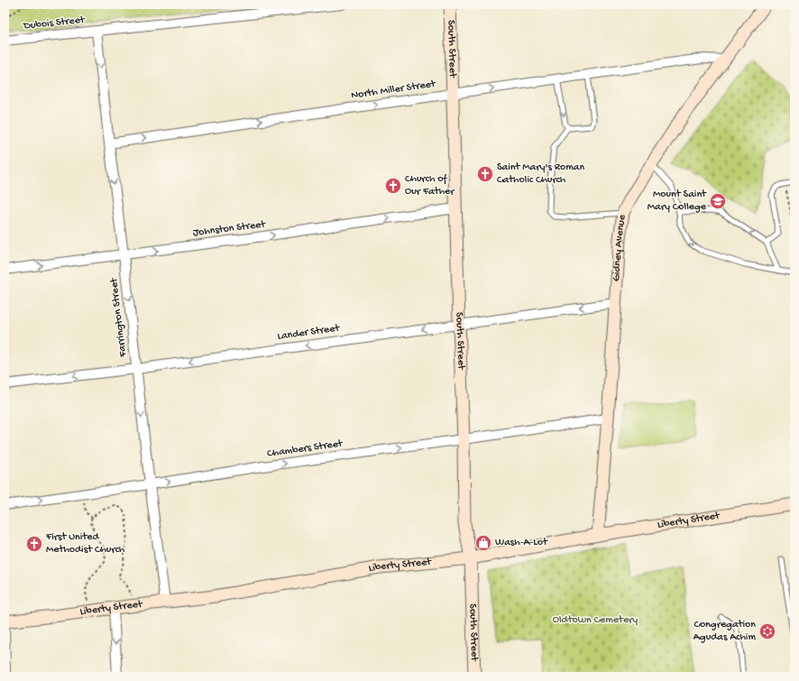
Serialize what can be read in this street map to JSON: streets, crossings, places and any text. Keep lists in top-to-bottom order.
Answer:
{
  "streets": {
    "street": [
      "Dubois Street",
      "South Street",
      "North Miller Street",
      "Johnston Street",
      "Gidney Avenue",
      "Farrington Street",
      "Lander Street",
      "Chambers Street",
      "Liberty Street"
    ]
  },
  "crossings": [
    ["Dubois Street", "Farrington Street"],
    ["South Street", "North Miller Street"],
    ["South Street", "Johnston Street"],
    ["South Street", "Lander Street"],
    ["South Street", "Chambers Street"],
    ["South Street", "Liberty Street"],
    ["North Miller Street", "Gidney Avenue"],
    ["North Miller Street", "Farrington Street"],
    ["Johnston Street", "Farrington Street"],
    ["Gidney Avenue", "Lander Street"],
    ["Gidney Avenue", "Chambers Street"],
    ["Gidney Avenue", "Liberty Street"],
    ["Farrington Street", "Lander Street"],
    ["Farrington Street", "Chambers Street"],
    ["Farrington Street", "Liberty Street"]
  ],
  "one_way": [
    "North Miller Street",
    "Johnston Street",
    "Farrington Street",
    "Lander Street",
    "Chambers Street"
  ],
  "parks": ["Oldtown Cemetery"],
  "places": {
    "church": ["Saint Mary's Roman Catholic Church", "Church of Our Father", "First United Methodist Church"],
    "school or university": ["Mount Saint Mary College"],
    "shop": ["Wash-A-Lot"],
    "synagogue": ["Congregation Agudas Achim"]
  }
}
